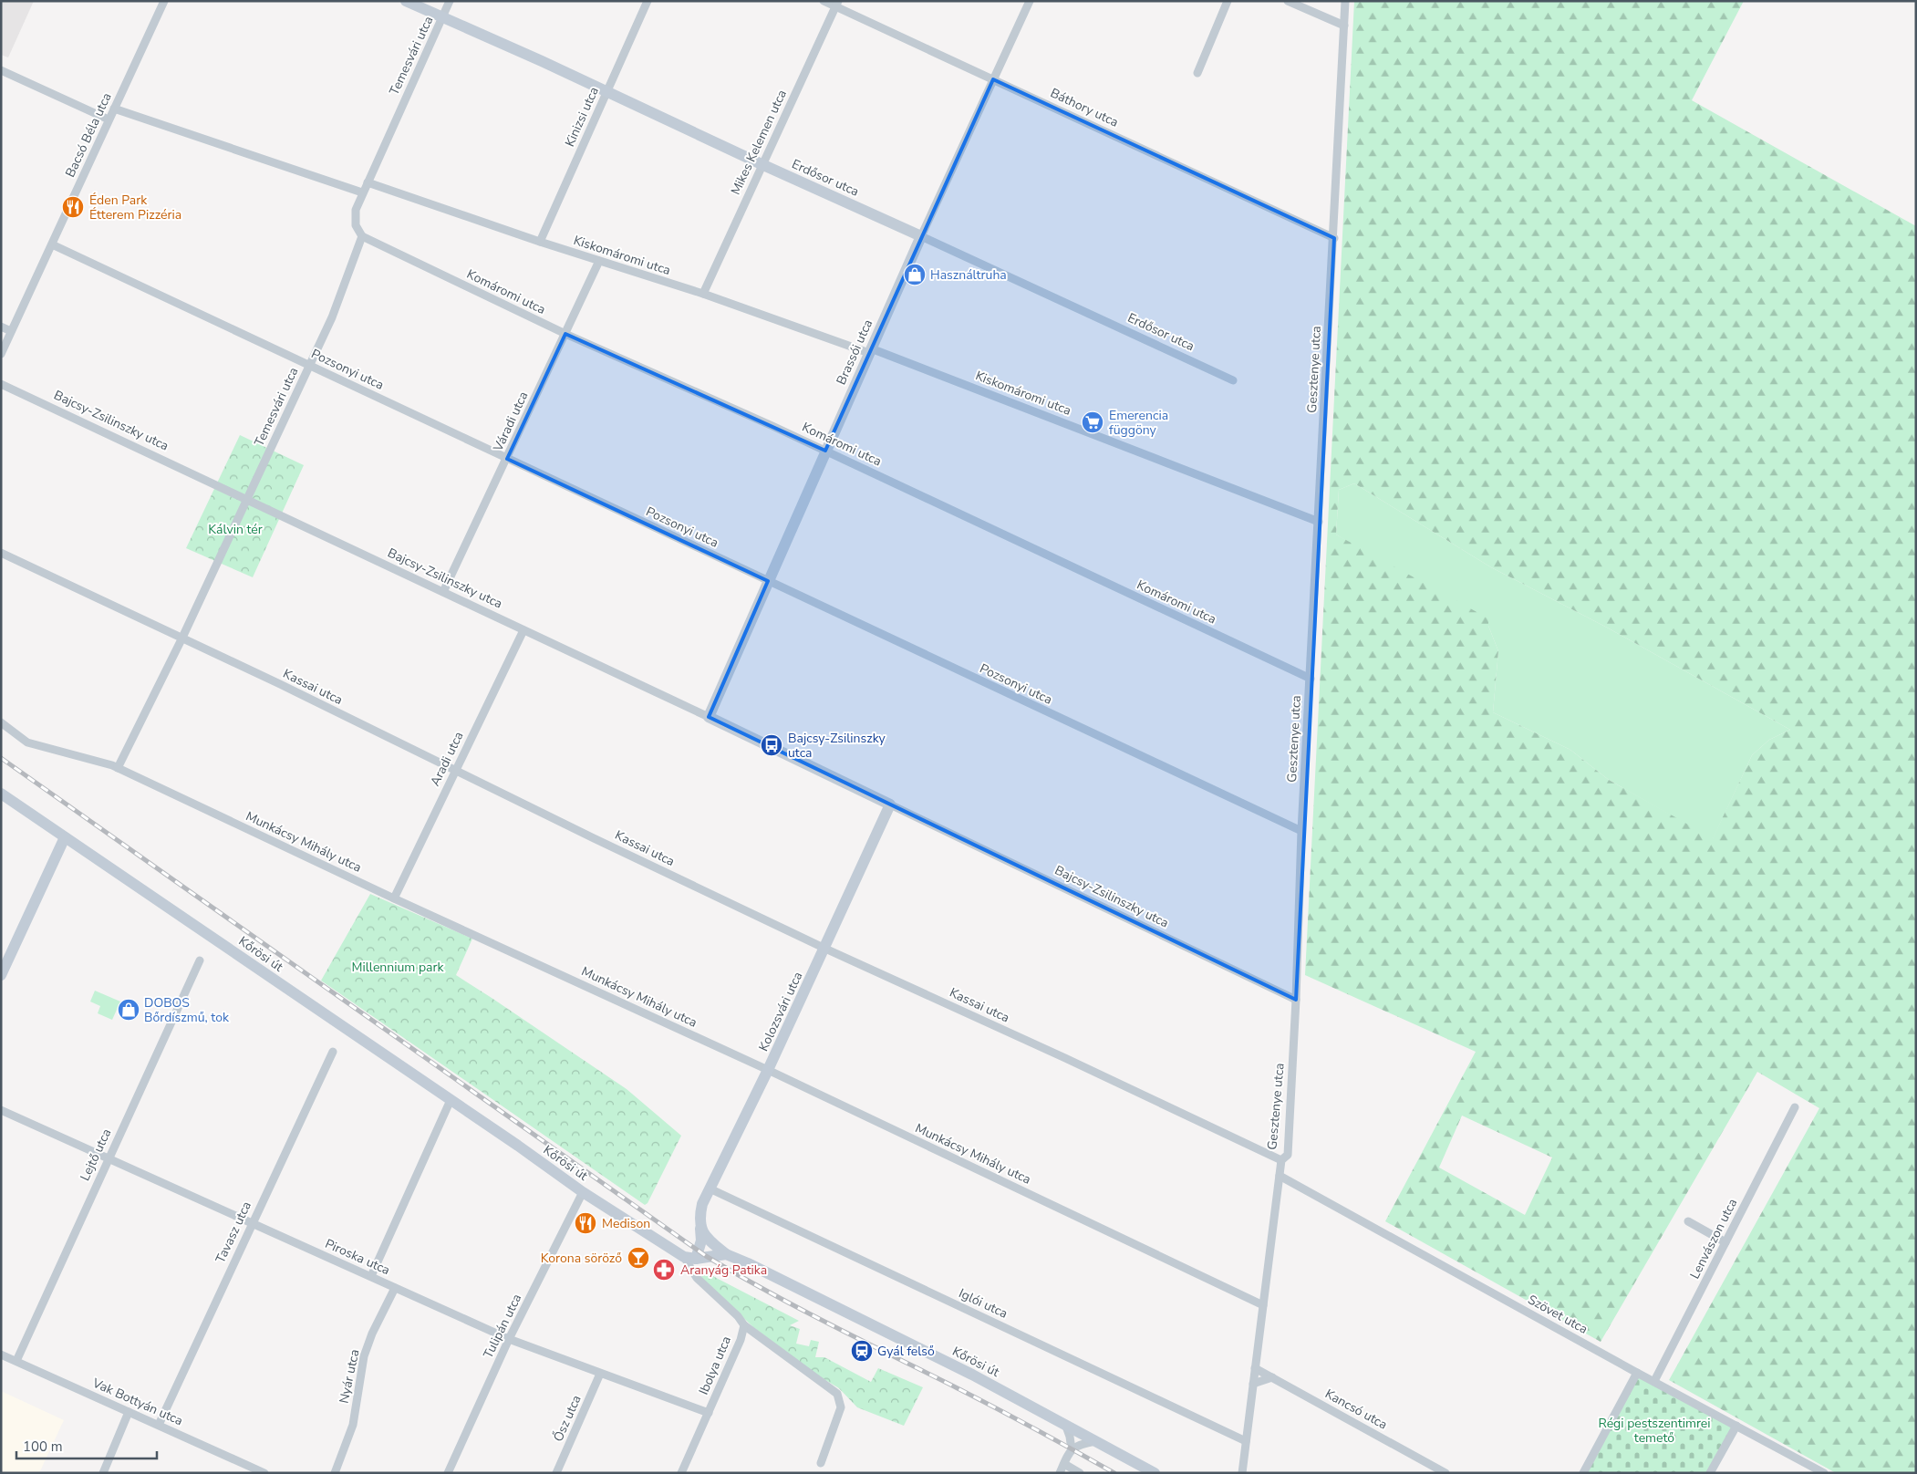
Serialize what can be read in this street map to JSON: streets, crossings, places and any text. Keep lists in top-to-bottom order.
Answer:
{
  "streets": {
    "street": [
      "Temesvári utca",
      "Báthory utca",
      "Kinizsi utca",
      "Bacsó Béla utca",
      "Mikes Kelemen utca",
      "Erdősor utca",
      "Kiskomáromi utca",
      "Komáromi utca",
      "Brassói utca",
      "Pozsonyi utca",
      "Gesztenye utca",
      "Bajcsy-Zsilinszky utca",
      "Váradi utca",
      "Kassai utca",
      "Aradi utca",
      "Munkácsy Mihály utca",
      "Kőrösi út",
      "Kolozsvári utca",
      "Lejtő utca",
      "Tavasz utca",
      "Lenvászon utca",
      "Piroska utca",
      "Iglói utca",
      "Szövet utca",
      "Tulipán utca",
      "Ibolya utca",
      "Nyár utca",
      "Vak Bottyán utca",
      "Kancsó utca",
      "Ősz utca"
    ]
  },
  "crossings": [
    ["Temesvári utca", "Erdősor utca"],
    ["Temesvári utca", "Kiskomáromi utca"],
    ["Temesvári utca", "Komáromi utca"],
    ["Temesvári utca", "Pozsonyi utca"],
    ["Temesvári utca", "Bajcsy-Zsilinszky utca"],
    ["Temesvári utca", "Kassai utca"],
    ["Temesvári utca", "Munkácsy Mihály utca"],
    ["Báthory utca", "Mikes Kelemen utca"],
    ["Báthory utca", "Brassói utca"],
    ["Báthory utca", "Gesztenye utca"],
    ["Kinizsi utca", "Erdősor utca"],
    ["Kinizsi utca", "Kiskomáromi utca"],
    ["Bacsó Béla utca", "Pozsonyi utca"],
    ["Mikes Kelemen utca", "Erdősor utca"],
    ["Mikes Kelemen utca", "Kiskomáromi utca"],
    ["Erdősor utca", "Brassói utca"],
    ["Kiskomáromi utca", "Brassói utca"],
    ["Kiskomáromi utca", "Gesztenye utca"],
    ["Kiskomáromi utca", "Váradi utca"],
    ["Komáromi utca", "Brassói utca"],
    ["Komáromi utca", "Gesztenye utca"],
    ["Komáromi utca", "Váradi utca"],
    ["Brassói utca", "Pozsonyi utca"],
    ["Brassói utca", "Bajcsy-Zsilinszky utca"],
    ["Pozsonyi utca", "Gesztenye utca"],
    ["Pozsonyi utca", "Váradi utca"],
    ["Gesztenye utca", "Bajcsy-Zsilinszky utca"],
    ["Gesztenye utca", "Kassai utca"],
    ["Gesztenye utca", "Munkácsy Mihály utca"],
    ["Gesztenye utca", "Iglói utca"],
    ["Gesztenye utca", "Szövet utca"],
    ["Gesztenye utca", "Kancsó utca"],
    ["Bajcsy-Zsilinszky utca", "Váradi utca"],
    ["Bajcsy-Zsilinszky utca", "Aradi utca"],
    ["Bajcsy-Zsilinszky utca", "Kolozsvári utca"],
    ["Kassai utca", "Aradi utca"],
    ["Kassai utca", "Kolozsvári utca"],
    ["Aradi utca", "Munkácsy Mihály utca"],
    ["Munkácsy Mihály utca", "Kolozsvári utca"],
    ["Kőrösi út", "Kolozsvári utca"],
    ["Kőrösi út", "Tulipán utca"],
    ["Kőrösi út", "Ibolya utca"],
    ["Kolozsvári utca", "Iglói utca"],
    ["Lejtő utca", "Piroska utca"],
    ["Lejtő utca", "Vak Bottyán utca"],
    ["Tavasz utca", "Piroska utca"],
    ["Tavasz utca", "Vak Bottyán utca"],
    ["Lenvászon utca", "Szövet utca"],
    ["Piroska utca", "Tulipán utca"],
    ["Piroska utca", "Ibolya utca"],
    ["Piroska utca", "Nyár utca"],
    ["Piroska utca", "Ősz utca"]
  ],
  "parks": ["Kálvin tér", "Millennium park", "Régi pestszentimrei temető"],
  "places": {
    "restaurant": ["Éden Park Étterem Pizzéria", "Medison"],
    "shop": ["Használtruha", "DOBOS Bőrdíszmű, tok"],
    "supermarket": ["Emerencia függöny"],
    "bus stop": ["Bajcsy-Zsilinszky utca"],
    "bar": ["Korona söröző"],
    "pharmacy": ["Aranyág Patika"],
    "station": ["Gyál felső"]
  },
  "scale_bar": "100 m"
}
